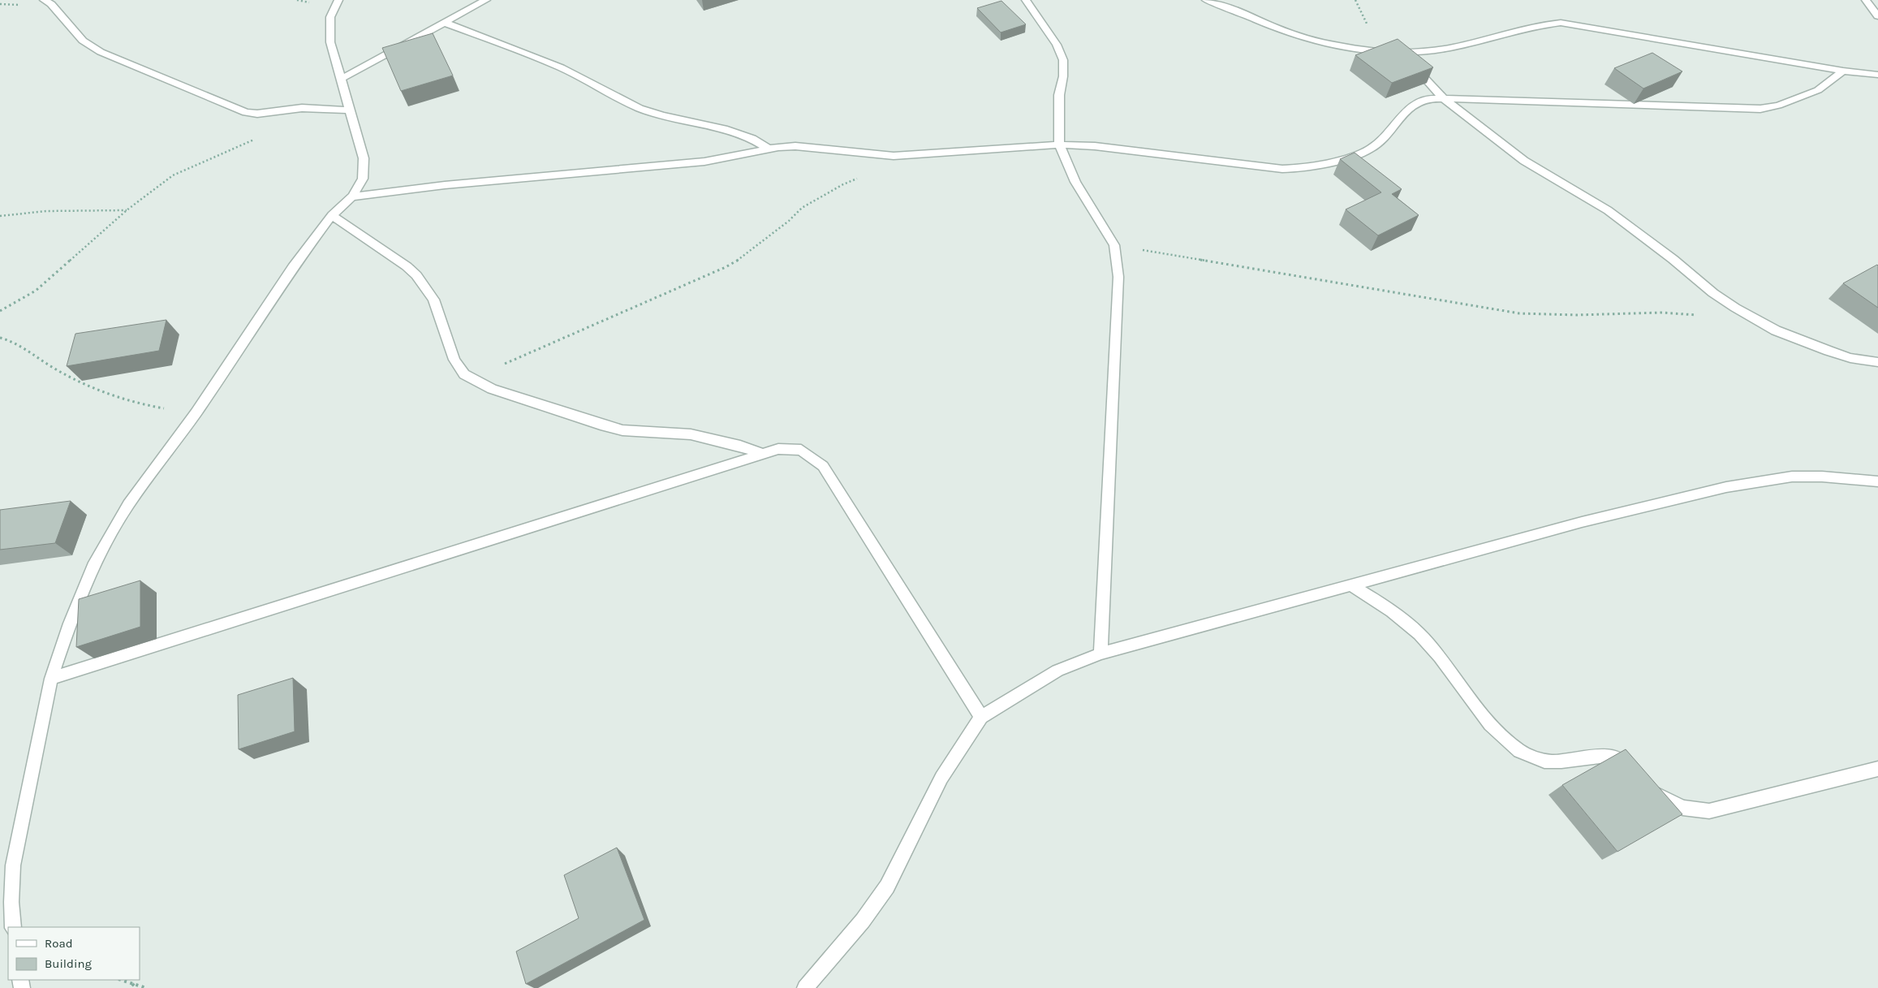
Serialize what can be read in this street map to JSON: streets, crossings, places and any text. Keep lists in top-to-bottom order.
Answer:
{
  "legend": ["Road", "Building"]
}
